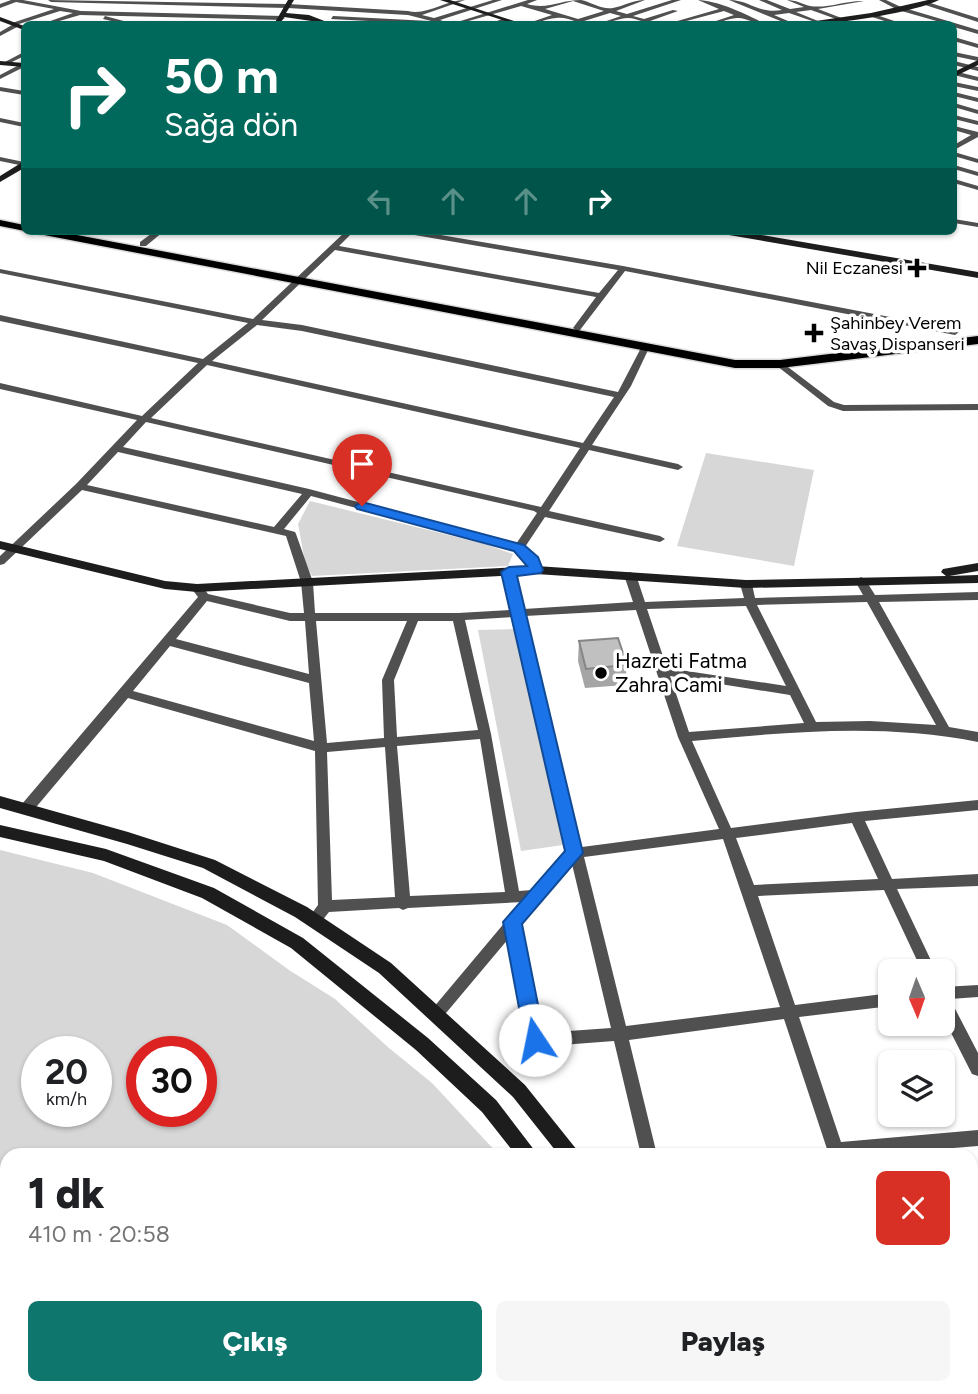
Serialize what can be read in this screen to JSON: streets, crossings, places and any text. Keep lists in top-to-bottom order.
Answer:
{
  "places": {
    "health": ["Nil Eczanesi", "Şahinbey Verem Savaş Dispanseri"],
    "other": ["Hazreti Fatma Zahra Cami"]
  },
  "north": "bottom",
  "page": {
    "turn": ["50 m", "Sağa dön"],
    "speed": "20 km/h",
    "limit": "30",
    "heading": ["1 dk", "410 m · 20:58"],
    "buttons": ["Çıkış", "Paylaş"]
  }
}
